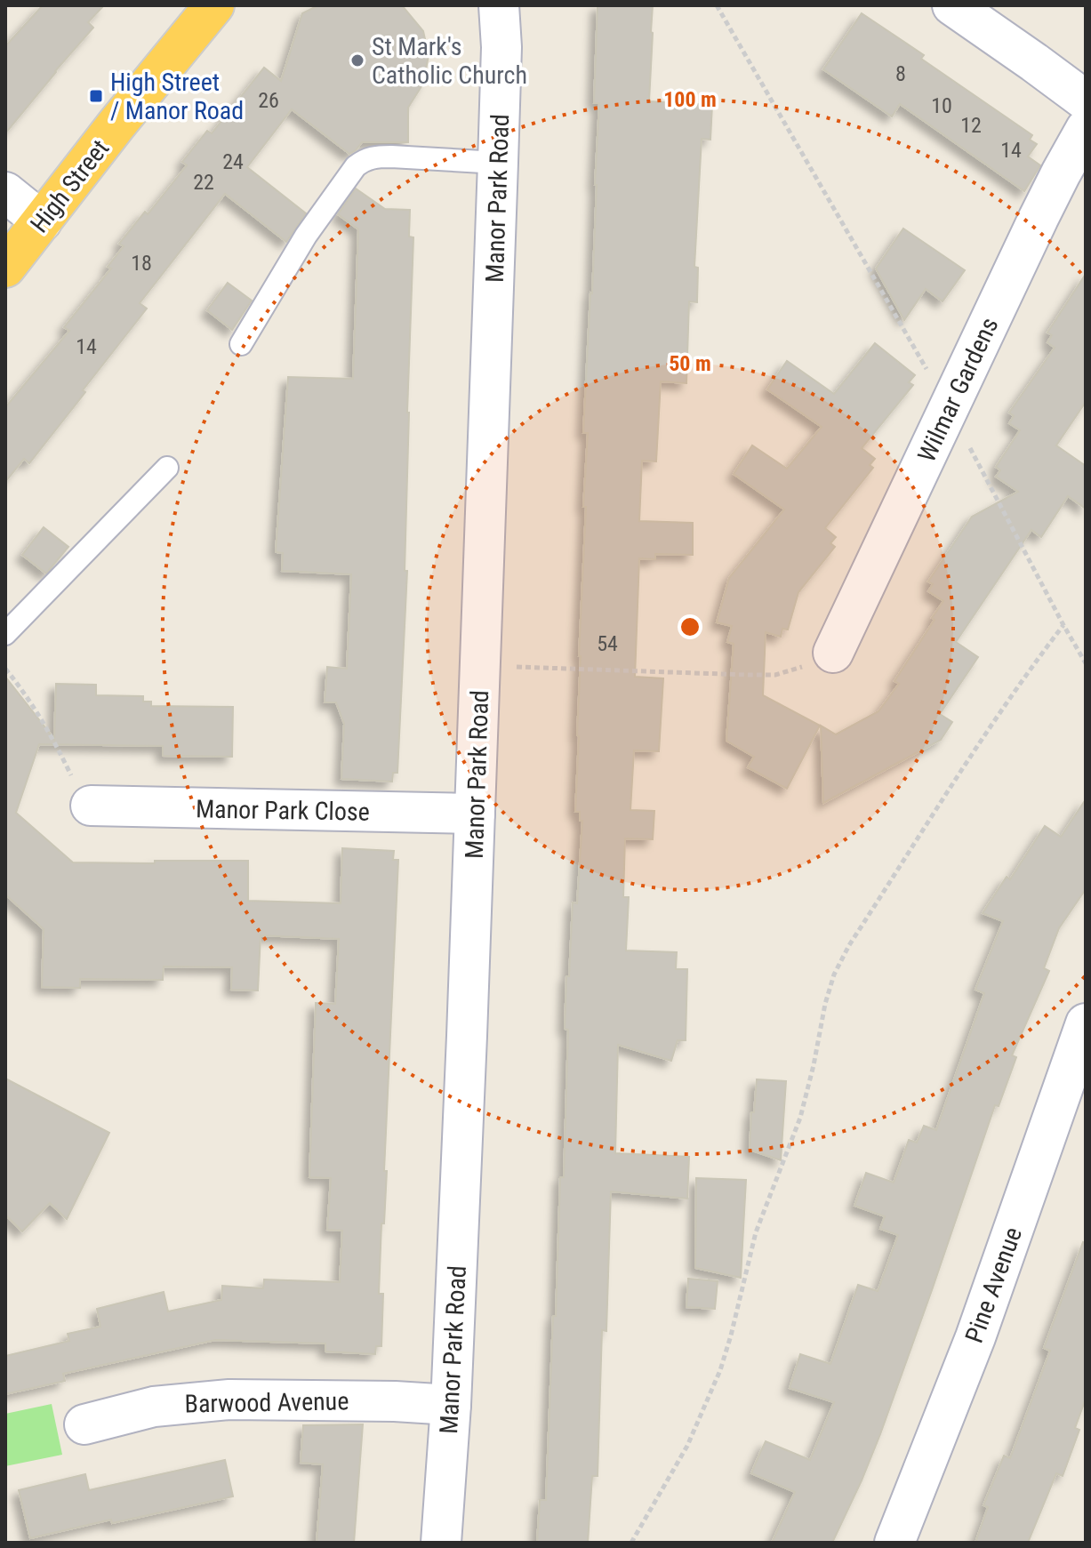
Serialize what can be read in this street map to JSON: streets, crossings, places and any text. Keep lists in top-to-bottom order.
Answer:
{
  "streets": {
    "highway": ["High Street"],
    "street": [
      "Manor Park Road",
      "Wilmar Gardens",
      "Manor Park Close",
      "Pine Avenue",
      "Barwood Avenue"
    ]
  },
  "crossings": [
    ["Manor Park Road", "Manor Park Close"],
    ["Manor Park Road", "Barwood Avenue"]
  ],
  "places": {
    "other": ["St Mark's Catholic Church"],
    "transit": ["High Street / Manor Road"]
  },
  "house_numbers": [
    "8",
    "26",
    "10",
    "12",
    "14",
    "24",
    "22",
    "18",
    "14",
    "54"
  ],
  "rings": ["100 m", "50 m"]
}
